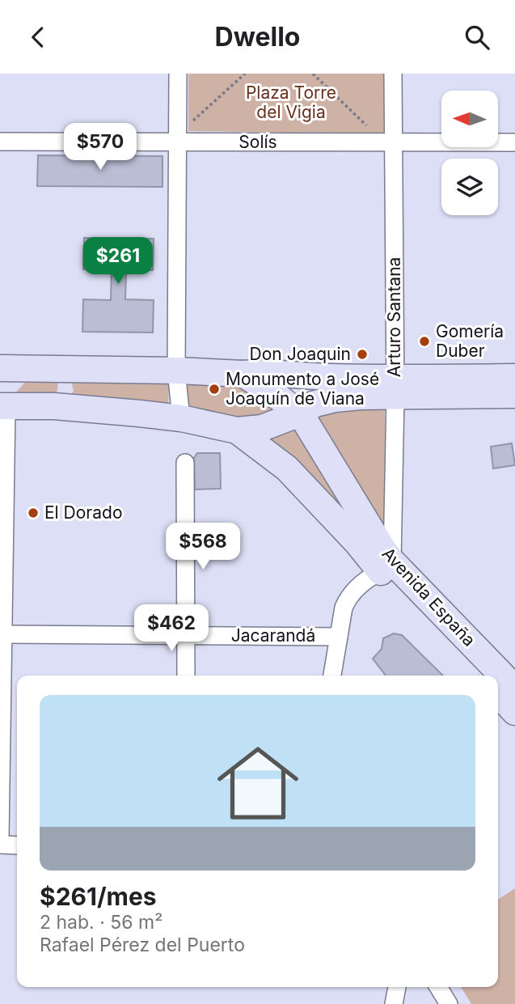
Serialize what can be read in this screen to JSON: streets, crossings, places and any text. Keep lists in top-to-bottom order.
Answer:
{
  "streets": {
    "main road": ["Avenida España"],
    "street": ["Solís", "Arturo Santana", "Jacarandá"]
  },
  "crossings": [
    ["Solís", "Arturo Santana"],
    ["Arturo Santana", "Avenida España"]
  ],
  "parks": ["Plaza Torre del Vigia"],
  "places": [
    "Gomería Duber",
    "Don Joaquin",
    "Monumento a José Joaquín de Viana",
    "El Dorado"
  ],
  "north": "left",
  "page": {
    "header": "Dwello",
    "price": [
      "$570",
      "$261",
      "$568",
      "$462"
    ],
    "list": [
      {
        "name": "$261/mes",
        "note": "2 hab. · 56 m² · Rafael Pérez del Puerto"
      }
    ]
  }
}
